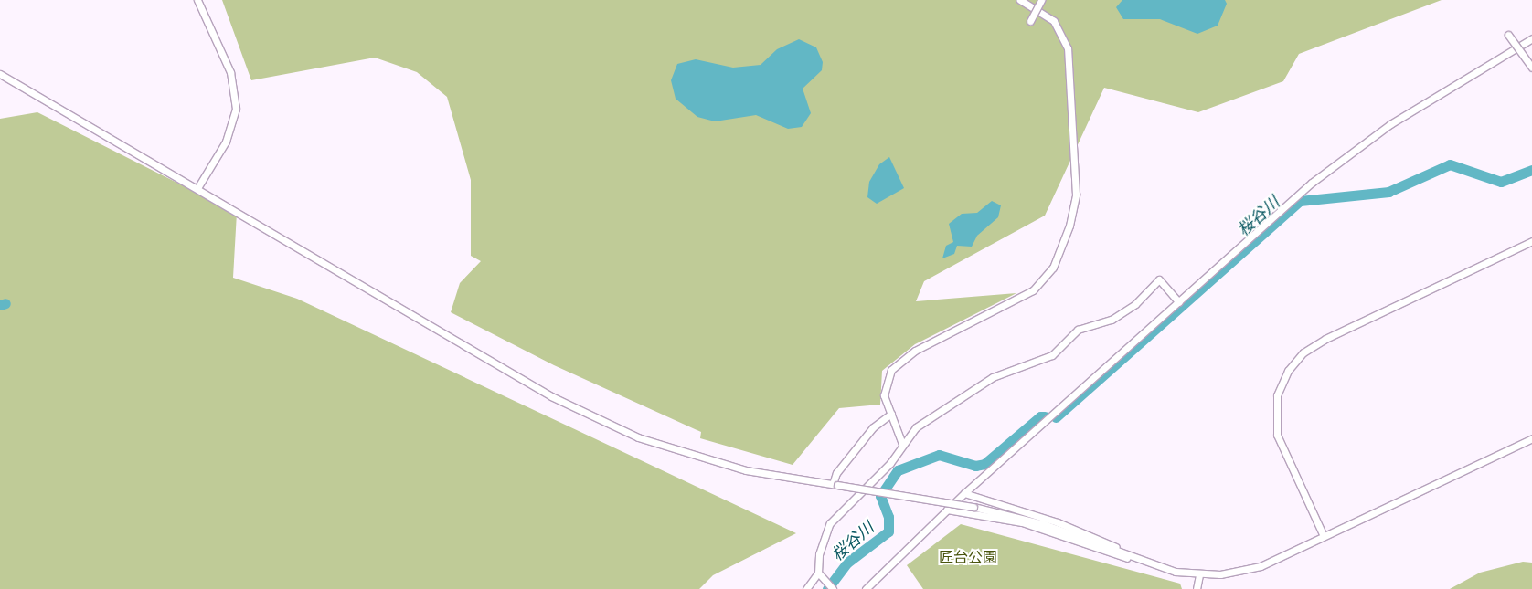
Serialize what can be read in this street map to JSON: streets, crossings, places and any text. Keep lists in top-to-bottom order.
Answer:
{
  "water": ["桜谷川"],
  "parks": ["匠台公園"]
}
